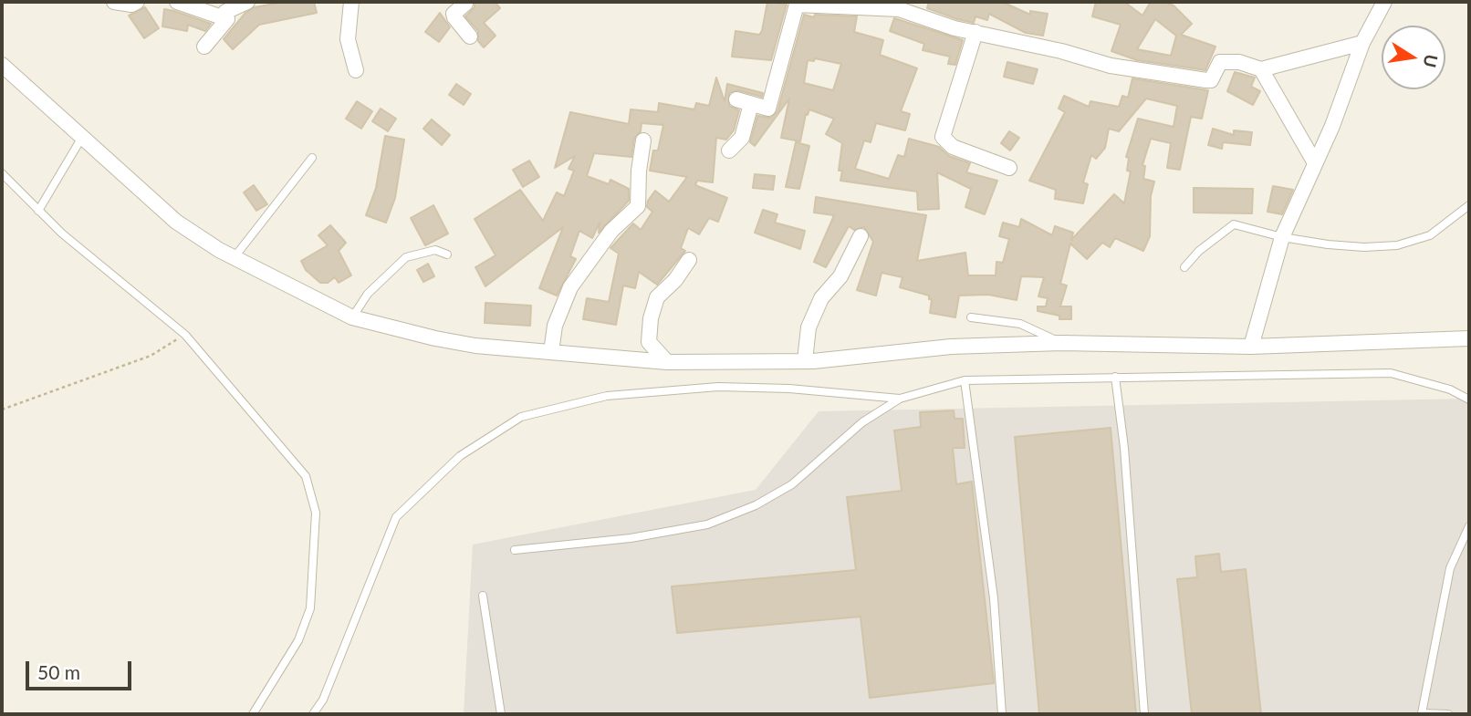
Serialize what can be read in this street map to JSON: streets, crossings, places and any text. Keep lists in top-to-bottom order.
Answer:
{
  "scale_bar": "50 m",
  "north": "right"
}
